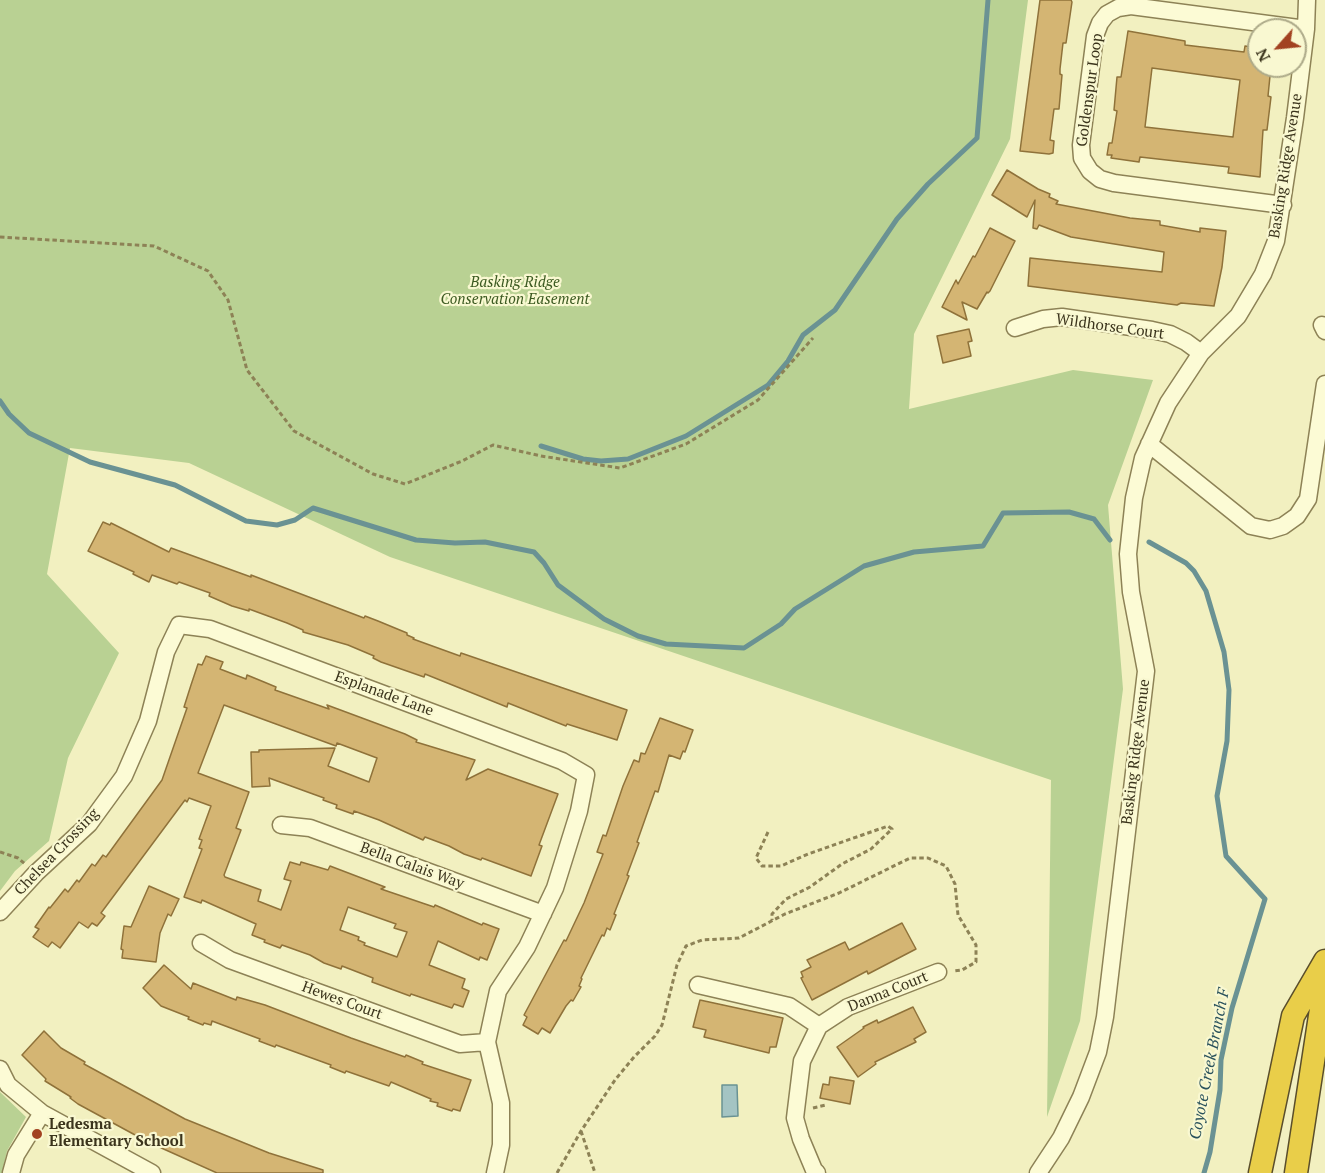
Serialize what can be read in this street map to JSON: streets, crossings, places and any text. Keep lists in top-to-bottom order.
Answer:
{
  "streets": {
    "street": [
      "Goldenspur Loop",
      "Basking Ridge Avenue",
      "Wildhorse Court",
      "Esplanade Lane",
      "Chelsea Crossing",
      "Bella Calais Way",
      "Danna Court",
      "Hewes Court"
    ]
  },
  "crossings": [
    ["Goldenspur Loop", "Basking Ridge Avenue"],
    ["Basking Ridge Avenue", "Wildhorse Court"],
    ["Esplanade Lane", "Chelsea Crossing"],
    ["Esplanade Lane", "Bella Calais Way"]
  ],
  "water": ["Coyote Creek Branch F"],
  "parks": ["Basking Ridge Conservation Easement"],
  "places": ["Ledesma Elementary School"],
  "north": "bottom left"
}
